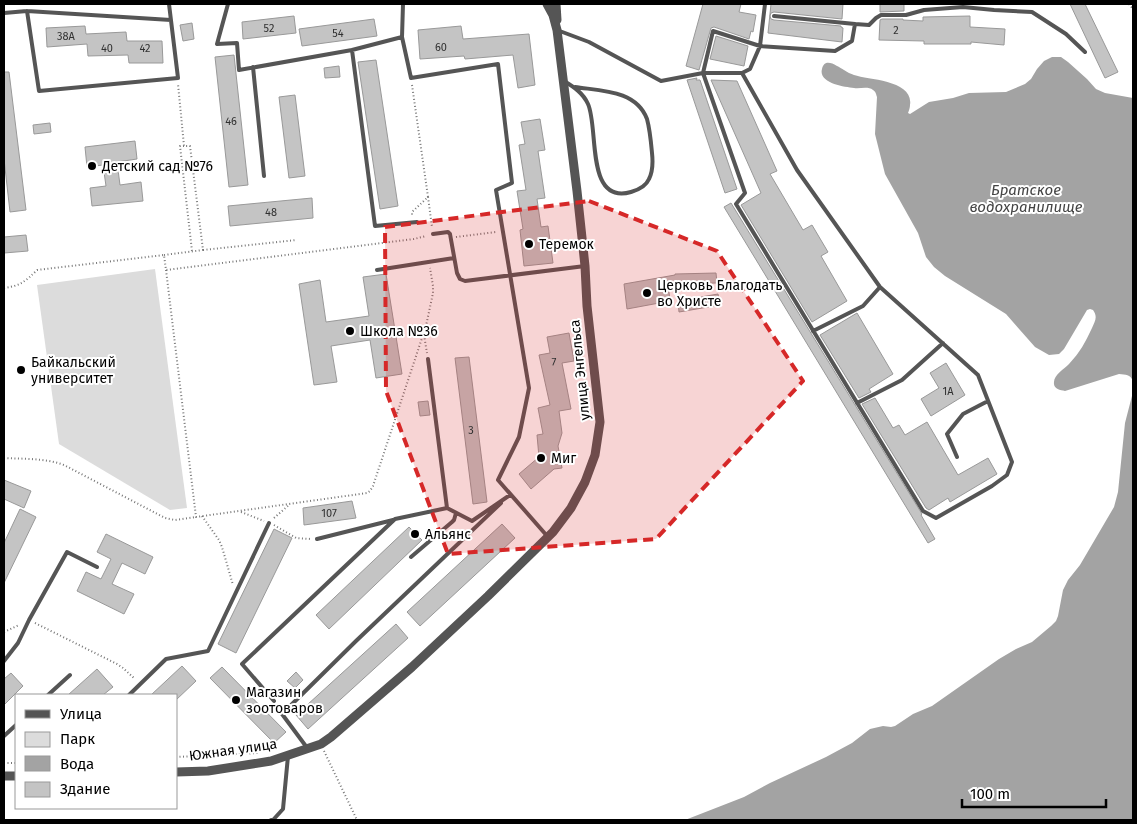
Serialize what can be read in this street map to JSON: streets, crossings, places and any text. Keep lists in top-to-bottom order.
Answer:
{
  "streets": {
    "street": ["улица Энгельса", "Южная улица"]
  },
  "crossings": [
    ["улица Энгельса", "Южная улица"]
  ],
  "water": ["Братское водохранилище"],
  "places": [
    "Детский сад №76",
    "Теремок",
    "Церковь Благодать во Христе",
    "Школа №36",
    "Байкальский университет",
    "Миг",
    "Альянс",
    "Магазин зоотоваров"
  ],
  "house_numbers": [
    "52",
    "2",
    "54",
    "38А",
    "60",
    "40",
    "42",
    "46",
    "48",
    "7",
    "1А",
    "3",
    "107"
  ],
  "legend": [
    "Улица",
    "Парк",
    "Вода",
    "Здание"
  ],
  "scale_bar": "100 m"
}
